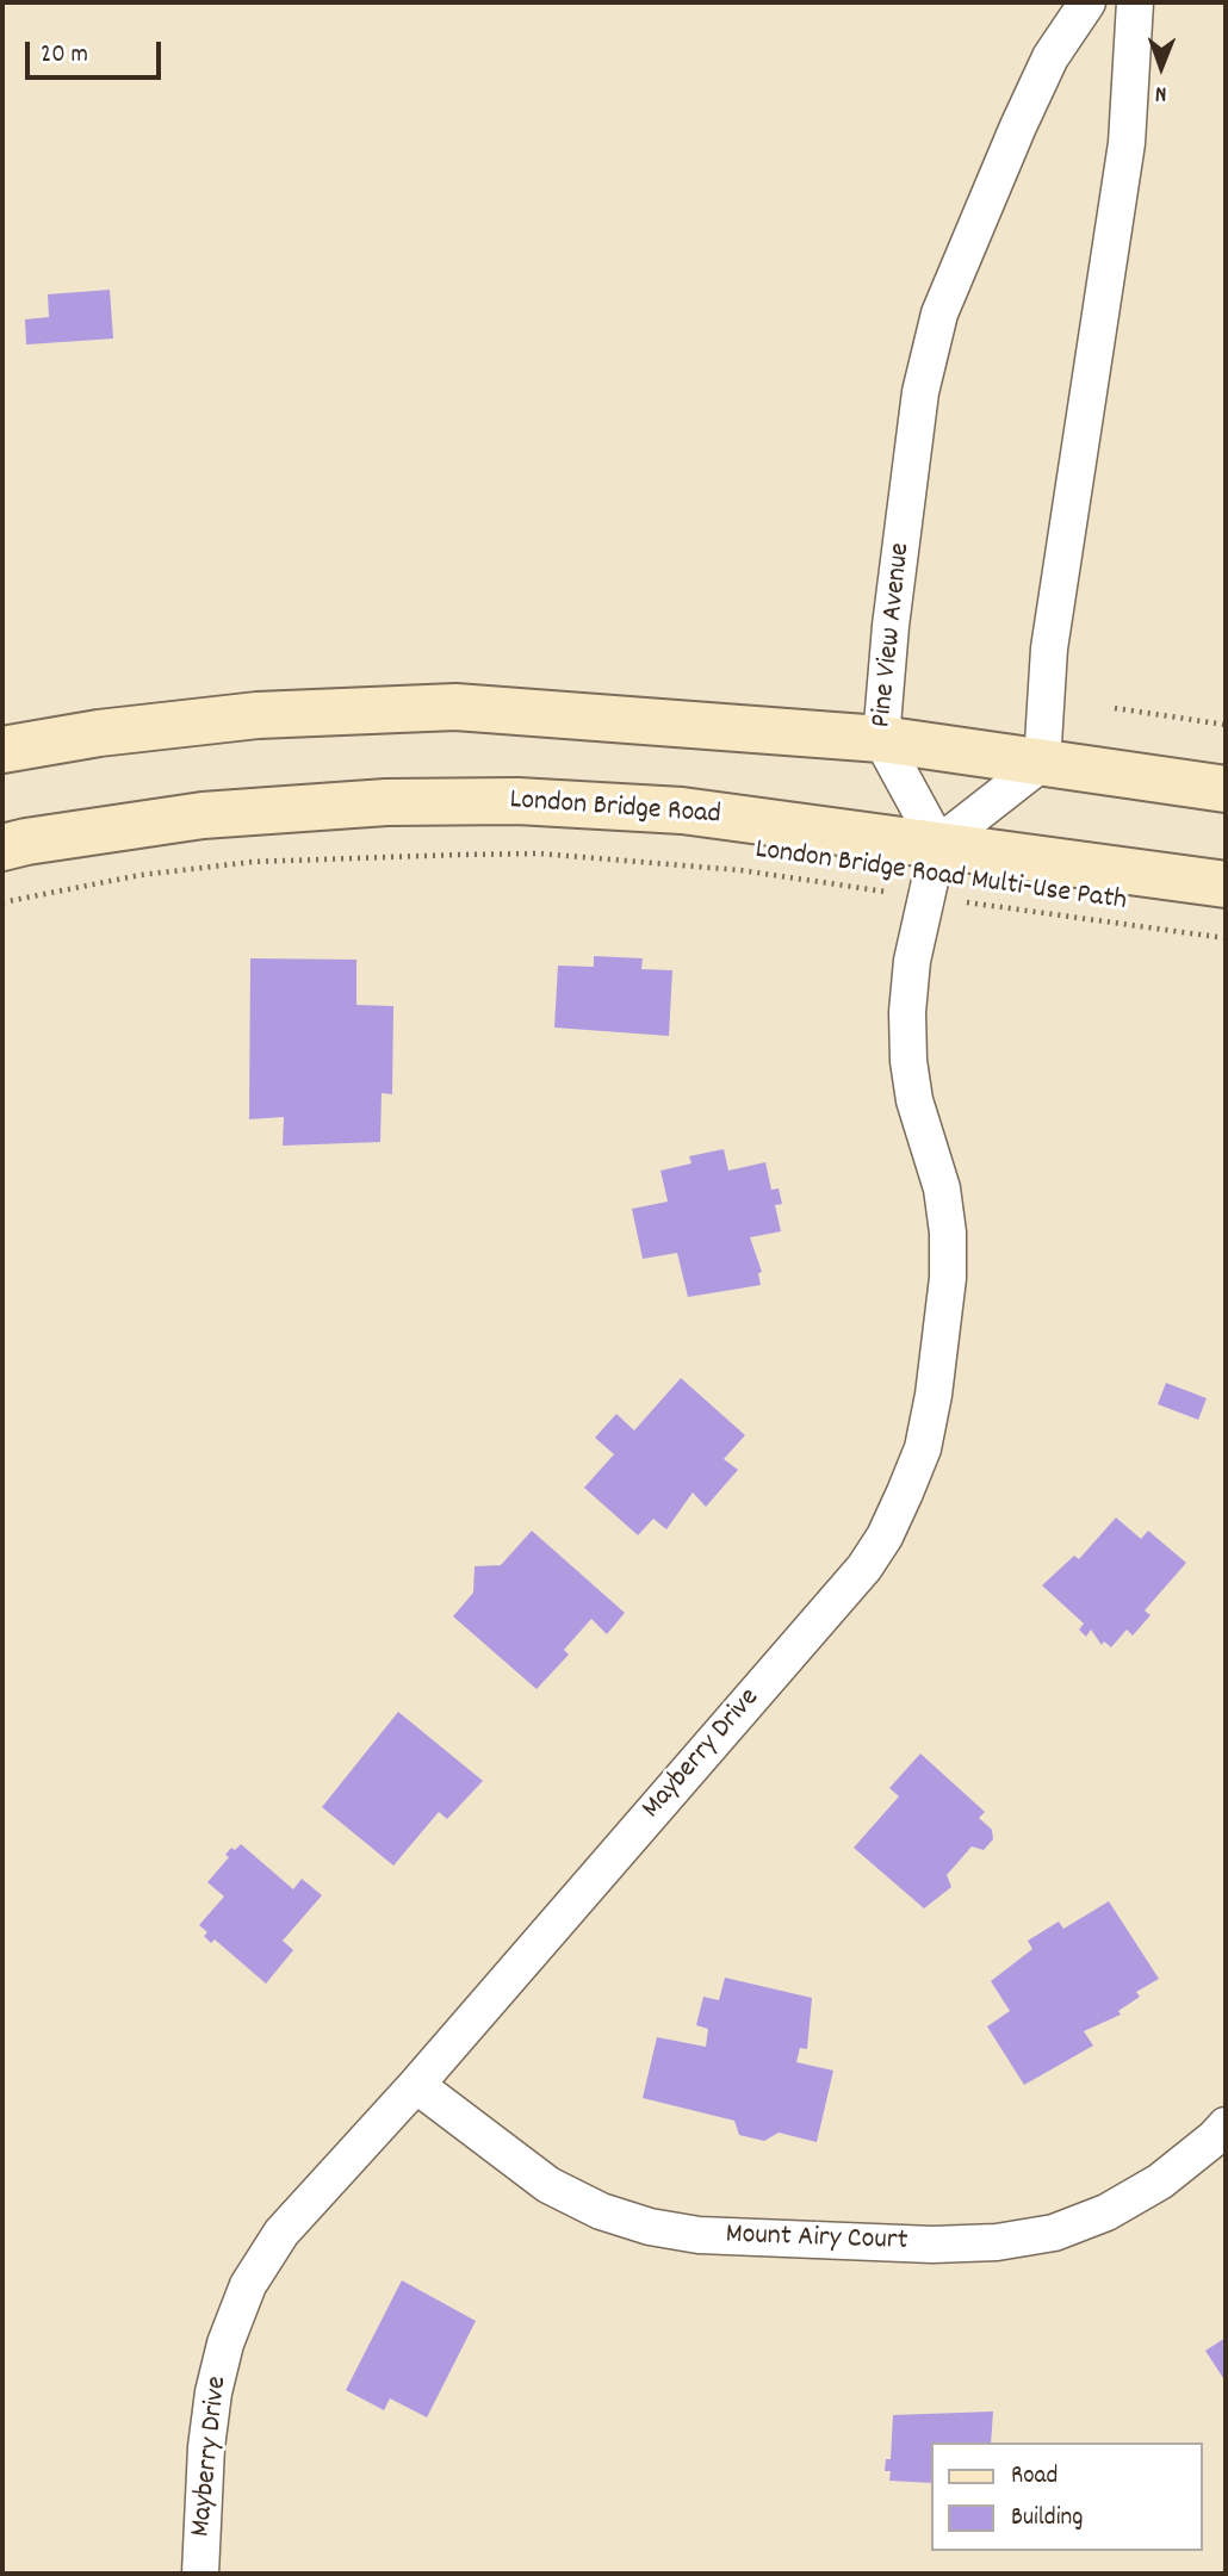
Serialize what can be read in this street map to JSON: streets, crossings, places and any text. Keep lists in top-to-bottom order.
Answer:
{
  "streets": {
    "main road": ["London Bridge Road"],
    "street": ["Pine View Avenue", "Mayberry Drive", "Mount Airy Court"],
    "path": ["London Bridge Road Multi-Use Path"]
  },
  "crossings": [
    ["Pine View Avenue", "London Bridge Road"],
    ["Pine View Avenue", "Mayberry Drive"],
    ["London Bridge Road", "Mayberry Drive"],
    ["London Bridge Road Multi-Use Path", "Mayberry Drive"],
    ["Mayberry Drive", "Mount Airy Court"]
  ],
  "legend": ["Road", "Building"],
  "scale_bar": "20 m",
  "north": "bottom"
}
